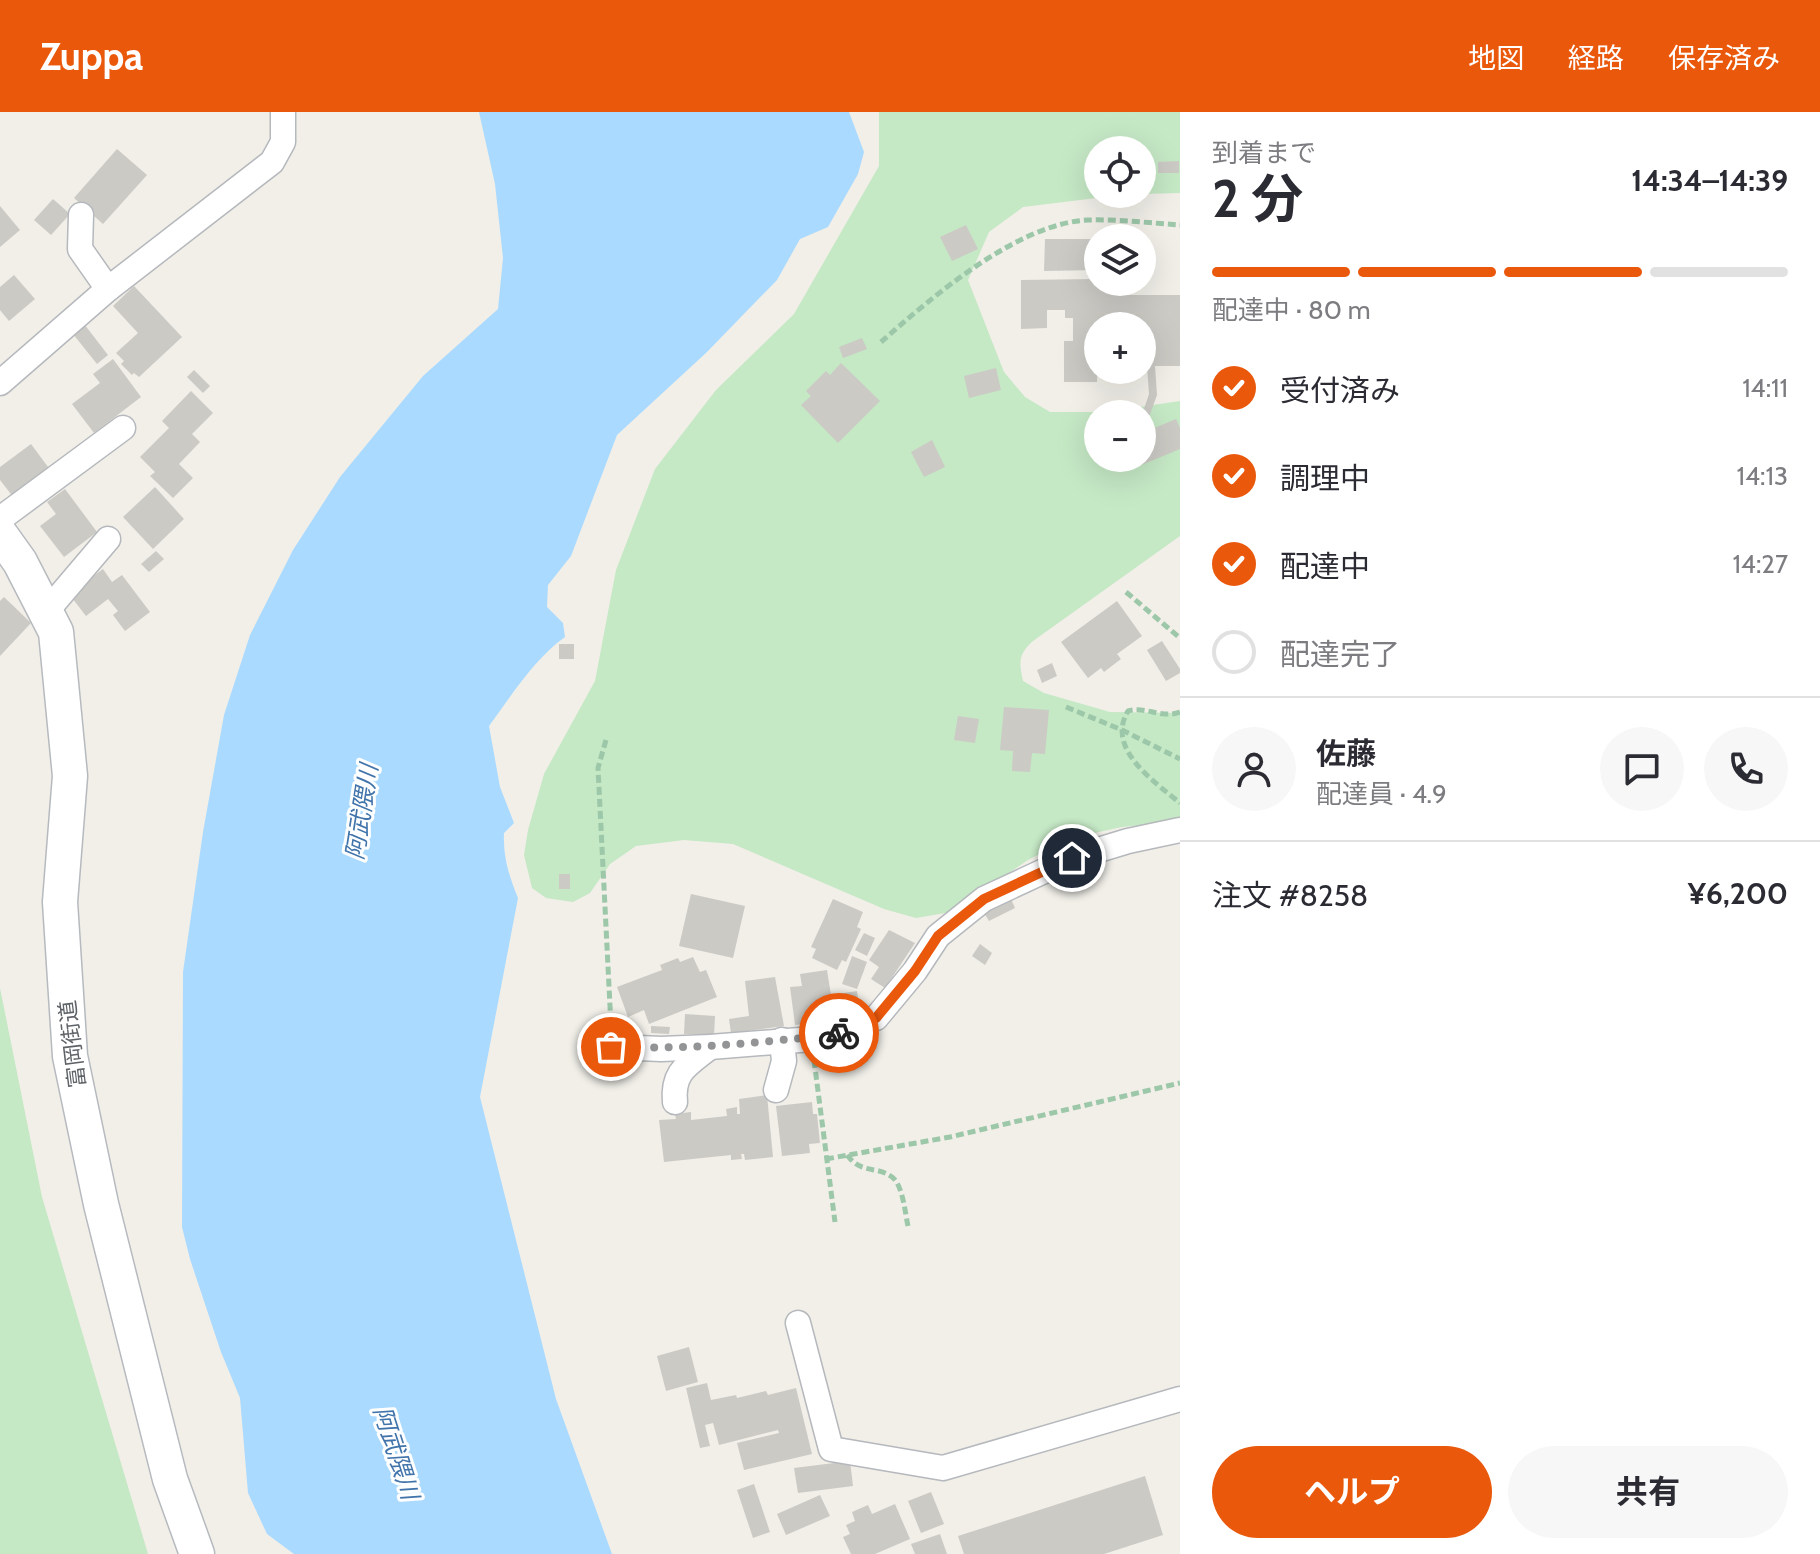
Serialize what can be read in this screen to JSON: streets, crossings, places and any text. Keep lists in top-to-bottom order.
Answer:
{
  "streets": {
    "street": ["富岡街道"]
  },
  "water": ["阿武隈川"],
  "page": {
    "header": "Zuppa",
    "nav": ["地図", "経路", "保存済み"],
    "heading": ["2 分", "到着まで", "14:34–14:39"],
    "panel": [
      "佐藤",
      "配達員 · 4.9",
      "注文 #8258",
      "¥6,200"
    ],
    "map_buttons": ["+", "−"],
    "bar": "配達中 · 80 m",
    "list": [
      ["受付済み", "14:11"],
      ["調理中", "14:13"],
      ["配達中", "14:27"],
      "配達完了"
    ],
    "buttons": ["ヘルプ", "共有"]
  }
}
